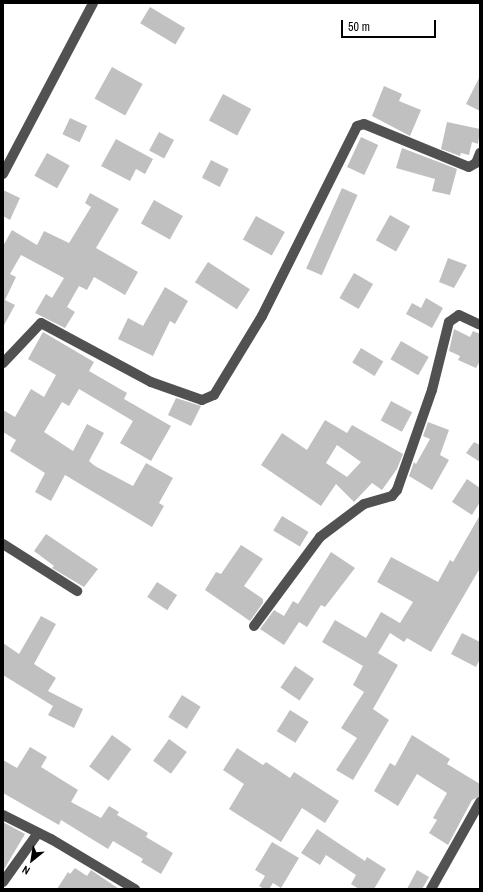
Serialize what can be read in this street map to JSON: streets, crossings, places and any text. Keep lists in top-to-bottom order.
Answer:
{
  "scale_bar": "50 m",
  "north": "bottom left"
}
